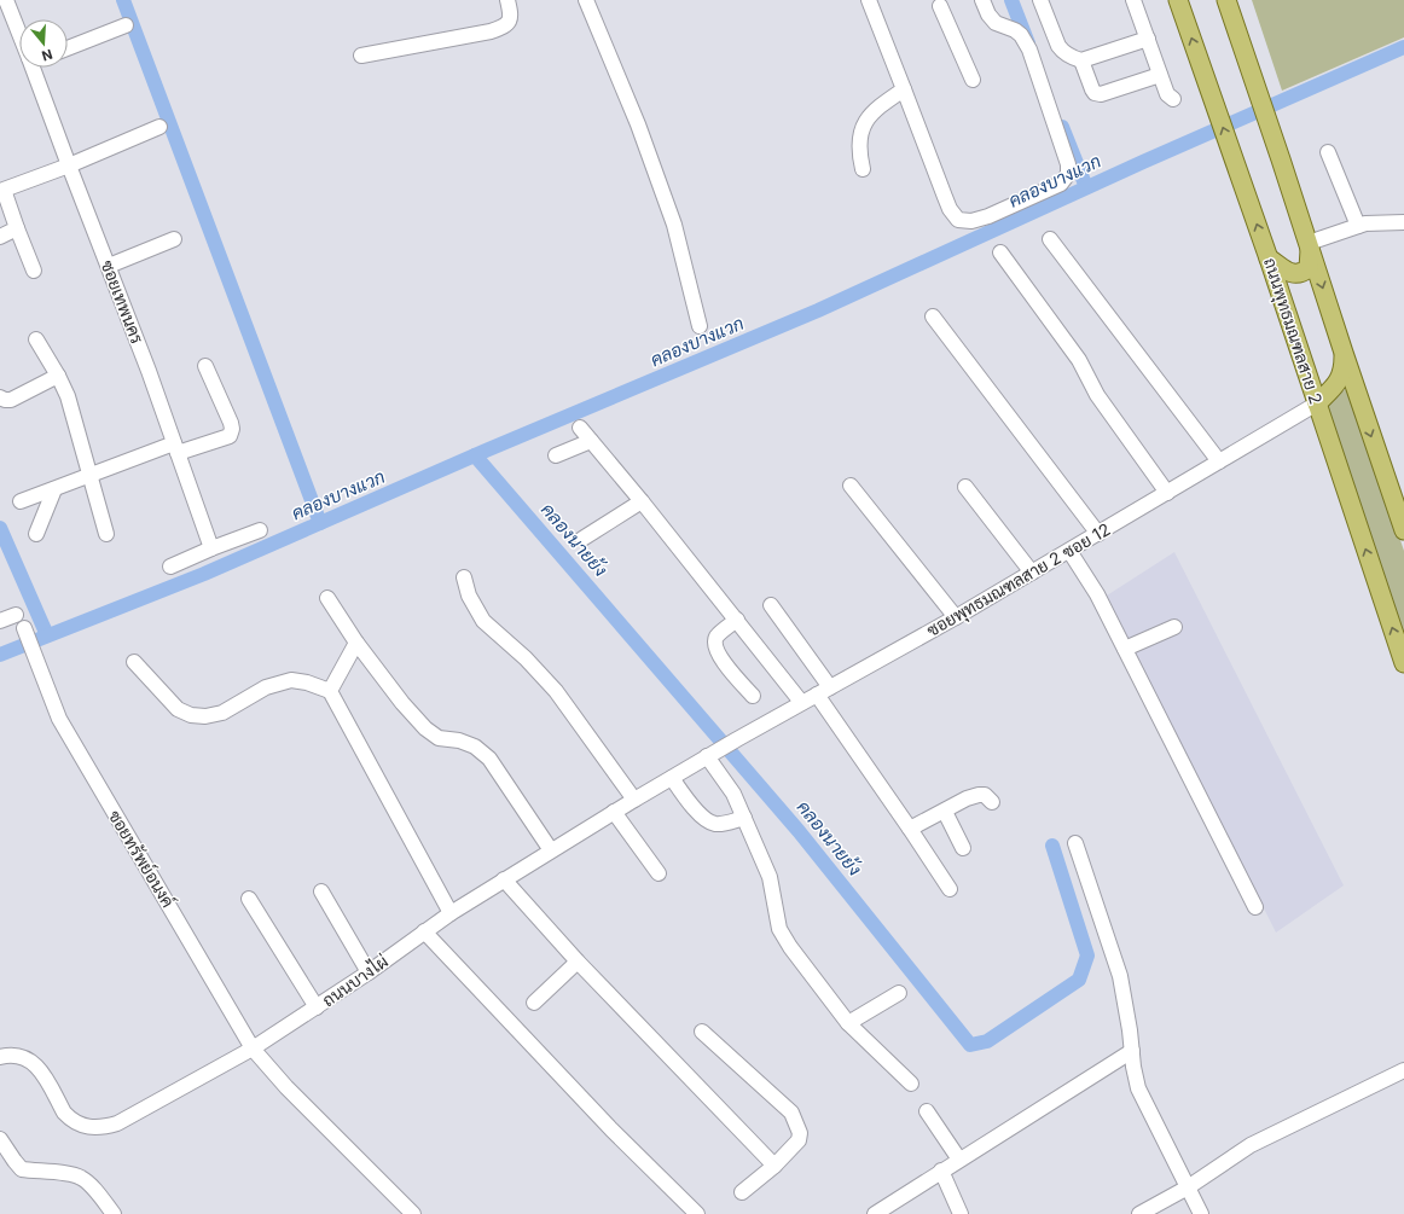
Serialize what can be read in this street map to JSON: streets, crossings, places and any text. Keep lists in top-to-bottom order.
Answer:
{
  "streets": {
    "main road": ["ถนนพุทธมณฑลสาย 2"],
    "street": [
      "ซอยเทพนคร",
      "ซอยพุทธมณฑลสาย 2 ซอย 12",
      "ซอยทรัพย์อนงค์",
      "ถนนบางไผ่"
    ]
  },
  "crossings": [
    ["ถนนพุทธมณฑลสาย 2", "ซอยพุทธมณฑลสาย 2 ซอย 12"],
    ["ซอยพุทธมณฑลสาย 2 ซอย 12", "ถนนบางไผ่"],
    ["ซอยทรัพย์อนงค์", "ถนนบางไผ่"]
  ],
  "water": ["คลองบางแวก", "คลองนายย้ง"],
  "north": "bottom"
}
